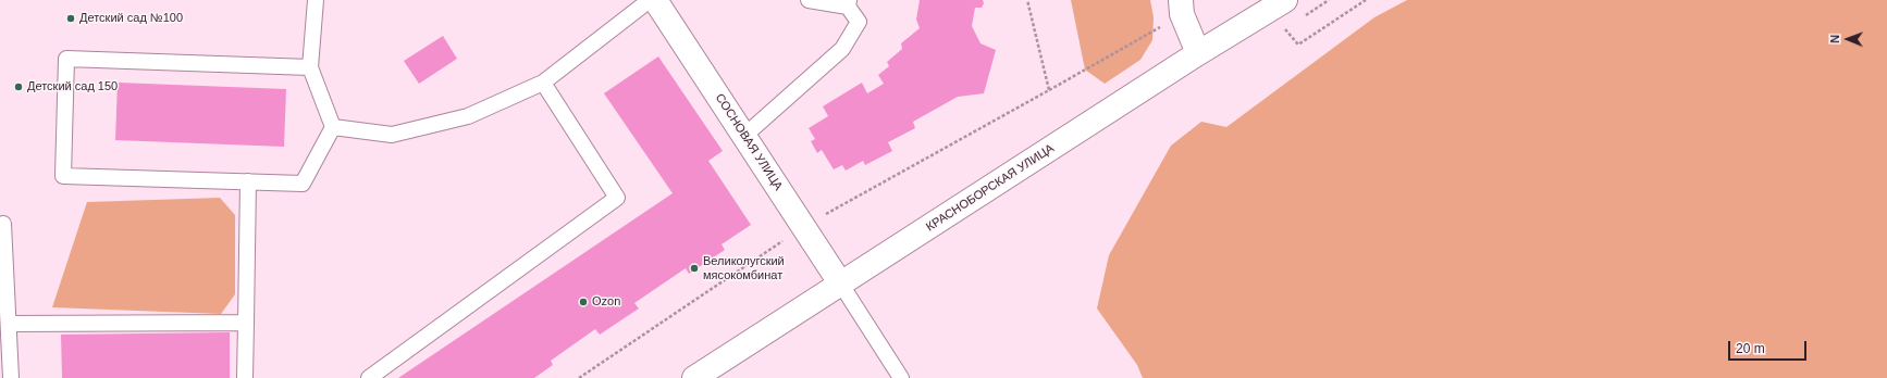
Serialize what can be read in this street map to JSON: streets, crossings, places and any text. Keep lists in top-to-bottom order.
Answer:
{
  "streets": {
    "street": ["СОСНОВАЯ УЛИЦА", "КРАСНОБОРСКАЯ УЛИЦА"]
  },
  "crossings": [
    ["СОСНОВАЯ УЛИЦА", "КРАСНОБОРСКАЯ УЛИЦА"]
  ],
  "places": [
    "Детский сад №100",
    "Детский сад 150",
    "Великолугский мясокомбинат",
    "Ozon"
  ],
  "scale_bar": "20 m",
  "north": "left"
}
